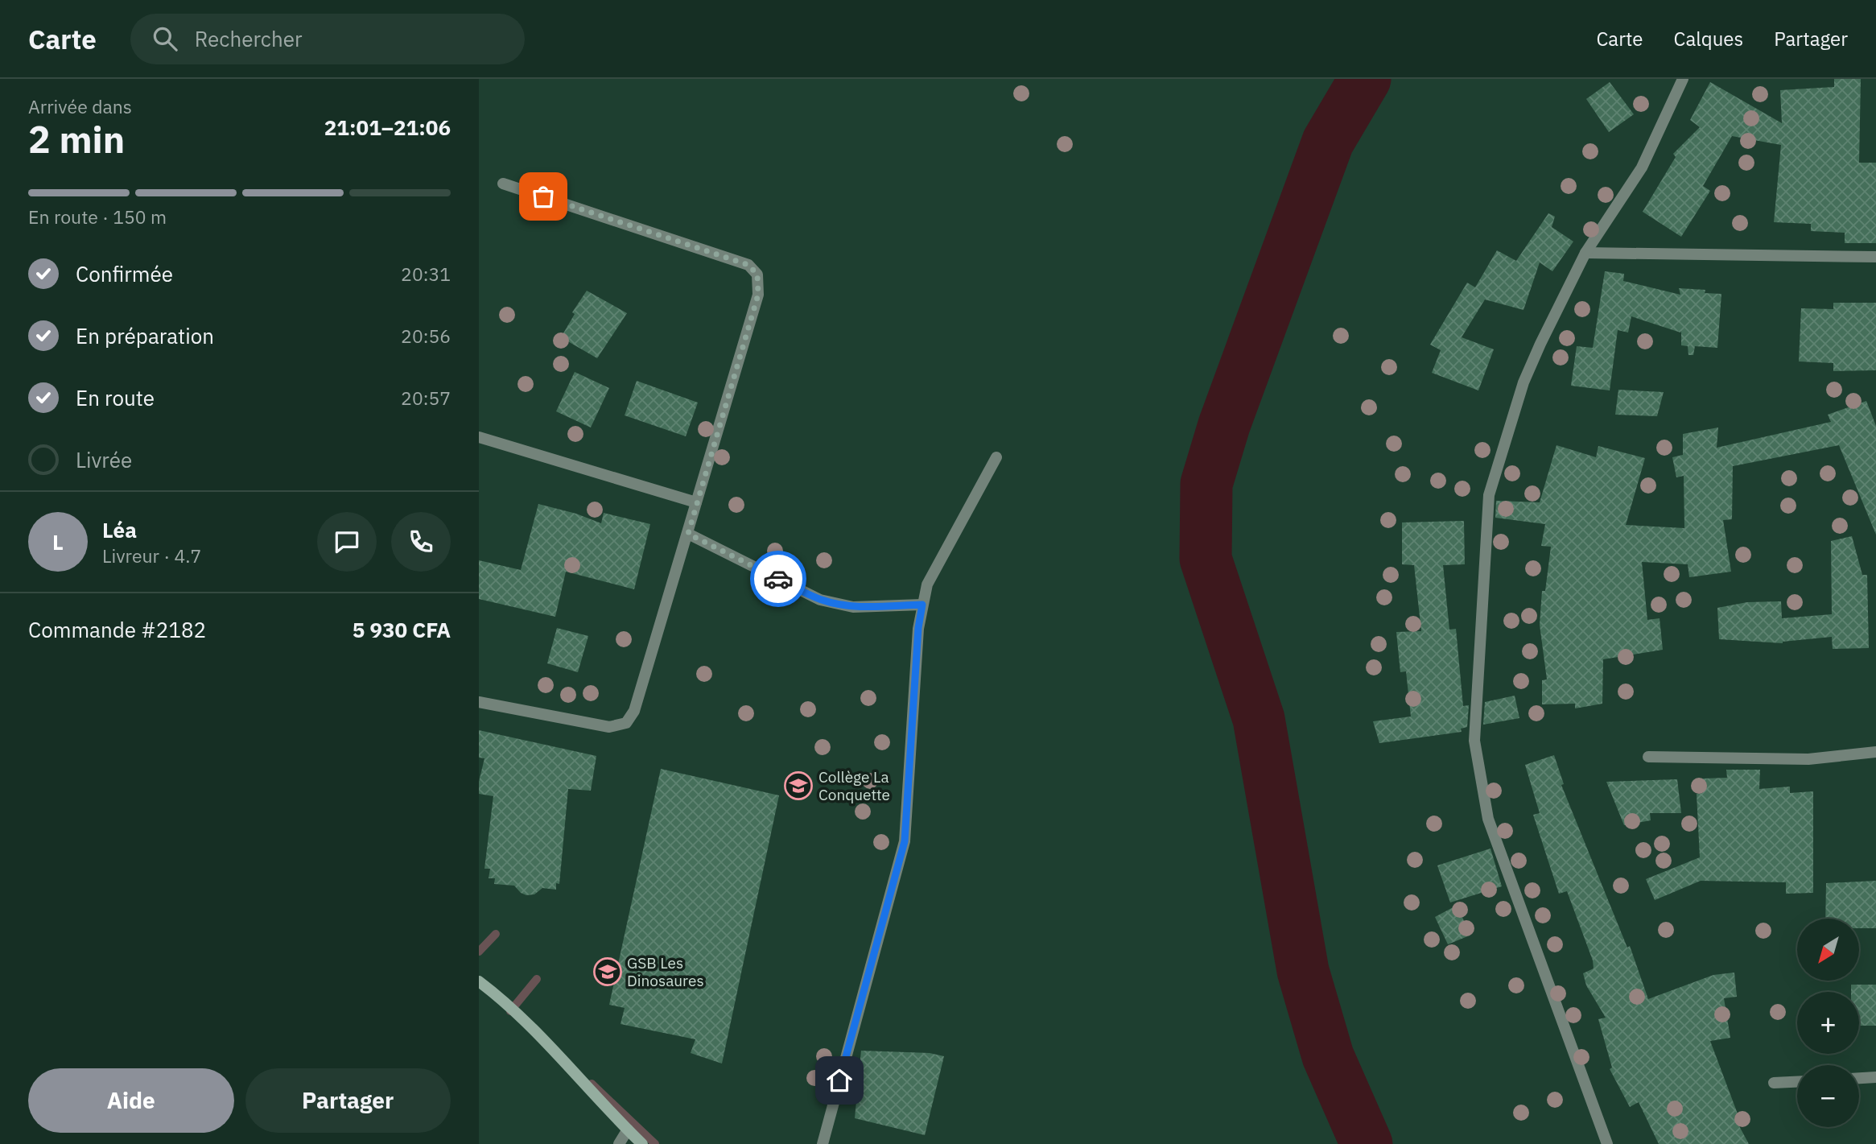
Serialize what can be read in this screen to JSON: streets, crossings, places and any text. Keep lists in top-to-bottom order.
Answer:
{
  "places": {
    "school or university": ["Collège La Conquette", "GSB Les Dinosaures"]
  },
  "north": "bottom left",
  "page": {
    "header": "Carte",
    "search": "Rechercher",
    "nav": ["Carte", "Calques", "Partager"],
    "heading": ["2 min", "Arrivée dans", "21:01–21:06"],
    "panel": [
      "Léa",
      "Livreur · 4.7",
      "Commande #2182",
      "5 930 CFA"
    ],
    "bar": "En route · 150 m",
    "list": [
      ["Confirmée", "20:31"],
      ["En préparation", "20:56"],
      ["En route", "20:57"],
      "Livrée"
    ],
    "round": "L",
    "map_buttons": ["+", "−"],
    "buttons": ["Aide", "Partager"]
  }
}
